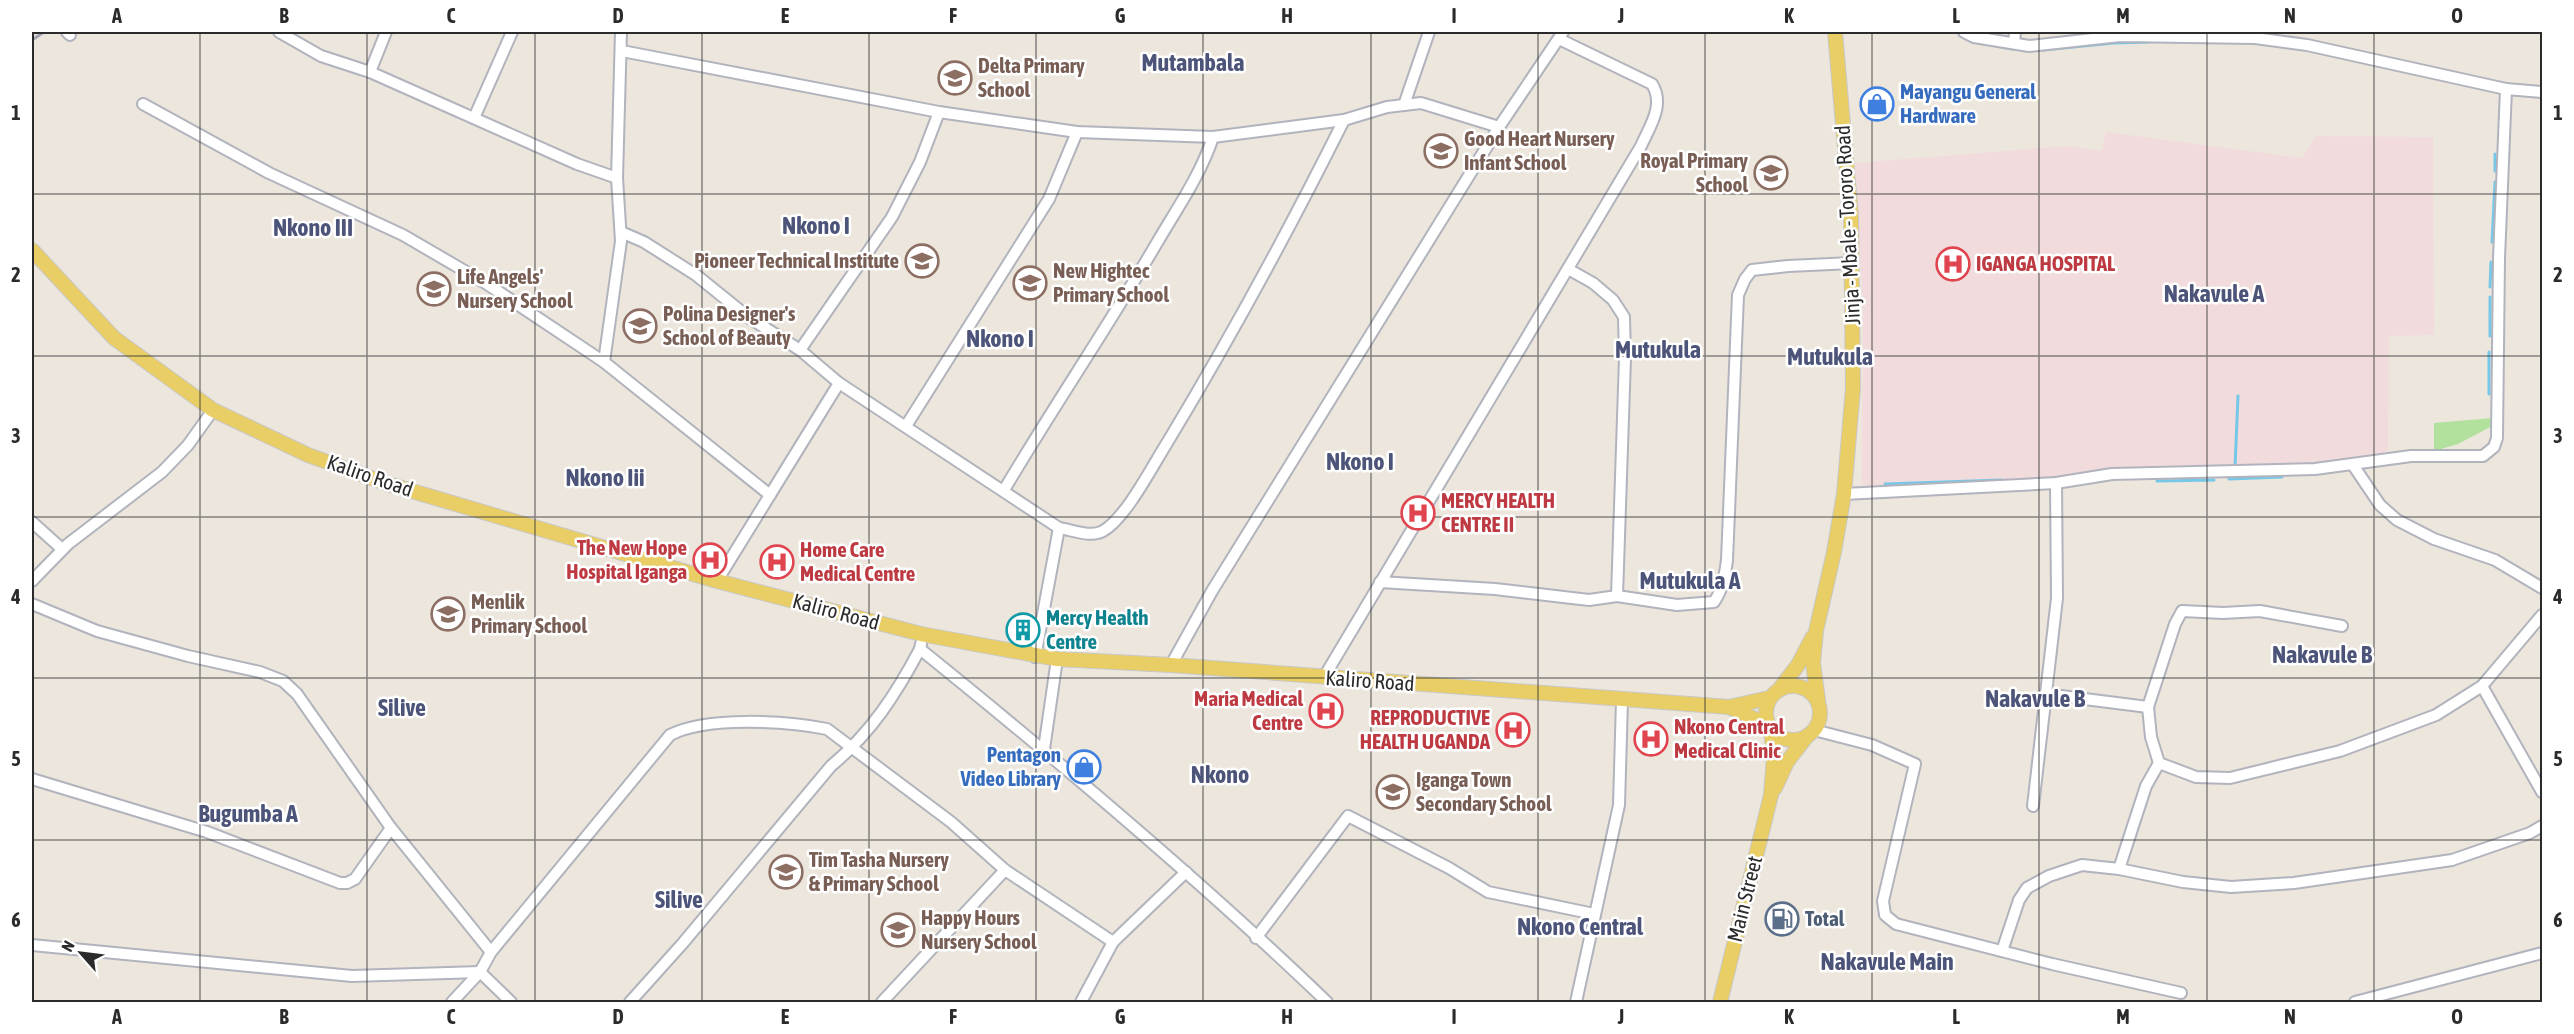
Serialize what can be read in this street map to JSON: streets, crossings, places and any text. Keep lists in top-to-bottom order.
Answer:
{
  "streets": {
    "main road": ["Jinja - Mbale - Tororo Road", "Kaliro Road", "Main Street"]
  },
  "crossings": [
    ["Jinja - Mbale - Tororo Road", "Kaliro Road"]
  ],
  "districts": [
    "Mutambala",
    "Nkono I",
    "Nkono III",
    "Nakavule A",
    "Nkono I",
    "Mutukula",
    "Mutukula",
    "Nkono I",
    "Nkono Iii",
    "Mutukula A",
    "Nakavule B",
    "Nakavule B",
    "Silive",
    "Nkono",
    "Bugumba A",
    "Silive",
    "Nkono Central",
    "Nakavule Main"
  ],
  "places": {
    "school or university": [
      "Delta Primary School",
      "Good Heart Nursery Infant School",
      "Royal Primary School",
      "Pioneer Technical Institute",
      "New Hightec Primary School",
      "Life Angels' Nursery School",
      "Polina Designer's School of Beauty",
      "Menlik Primary School",
      "Iganga Town Secondary School",
      "Tim Tasha Nursery & Primary School",
      "Happy Hours Nursery School"
    ],
    "shop": ["Mayangu General Hardware", "Pentagon Video Library"],
    "hospital": [
      "IGANGA HOSPITAL",
      "MERCY HEALTH CENTRE II",
      "The New Hope Hospital Iganga",
      "Home Care Medical Centre",
      "Maria Medical Centre",
      "REPRODUCTIVE HEALTH UGANDA",
      "Nkono Central Medical Clinic"
    ],
    "building": ["Mercy Health Centre"],
    "fuel station": ["Total"]
  },
  "north": "top left",
  "grid": {
    "columns": [
      "A",
      "B",
      "C",
      "D",
      "E",
      "F",
      "G",
      "H",
      "I",
      "J",
      "K",
      "L",
      "M",
      "N",
      "O"
    ],
    "rows": [
      "1",
      "2",
      "3",
      "4",
      "5",
      "6"
    ]
  }
}
